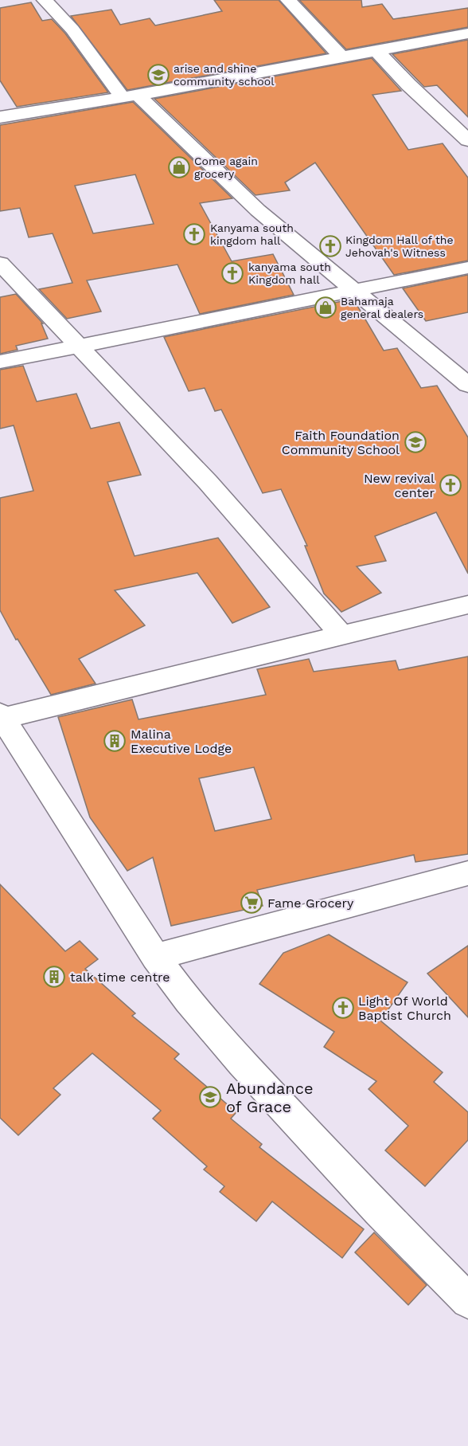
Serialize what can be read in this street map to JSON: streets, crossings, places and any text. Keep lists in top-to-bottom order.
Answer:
{
  "places": {
    "school or university": ["arise and shine community school", "Faith Foundation Community School", "Abundance of Grace"],
    "shop": ["Come again grocery", "Bahamaja general dealers"],
    "church": [
      "Kanyama south kingdom hall",
      "Kingdom Hall of the Jehovah's Witness",
      "kanyama south Kingdom hall",
      "New revival center",
      "Light Of World Baptist Church"
    ],
    "building": ["Malina Executive Lodge", "talk time centre"],
    "supermarket": ["Fame Grocery"]
  }
}
